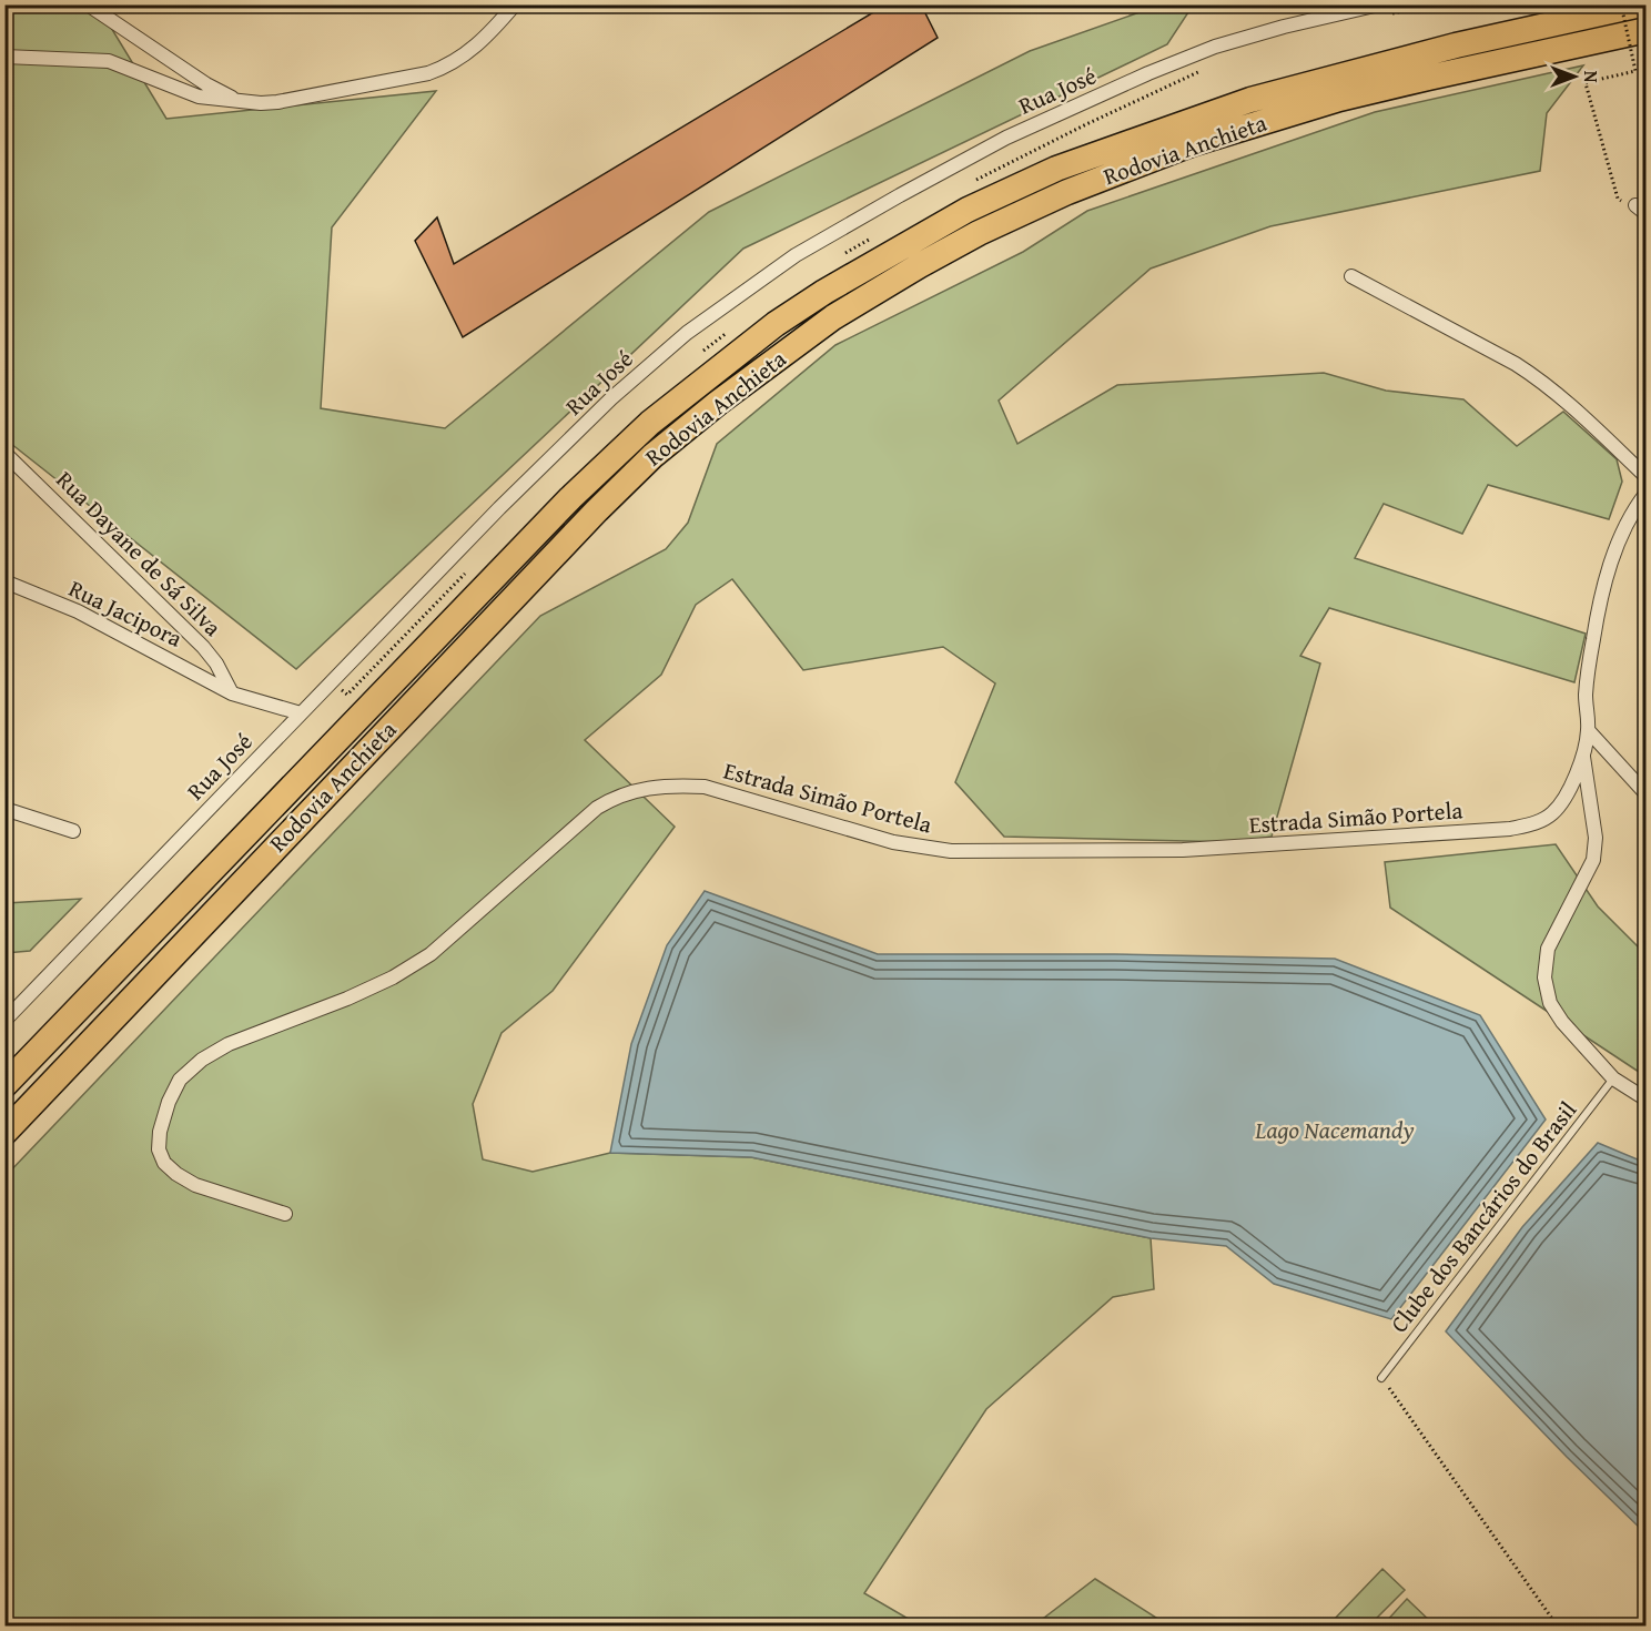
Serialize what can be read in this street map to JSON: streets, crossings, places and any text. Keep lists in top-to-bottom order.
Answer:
{
  "streets": {
    "highway": ["Rodovia Anchieta"],
    "street": [
      "Rua José",
      "Rua Dayane de Sá Silva",
      "Rua Jacipora",
      "Estrada Simão Portela"
    ],
    "lane": ["Clube dos Bancários do Brasil"]
  },
  "crossings": [
    ["Rua José", "Rua Jacipora"],
    ["Rua Dayane de Sá Silva", "Rua Jacipora"]
  ],
  "water": ["Lago Nacemandy"],
  "north": "right"
}
